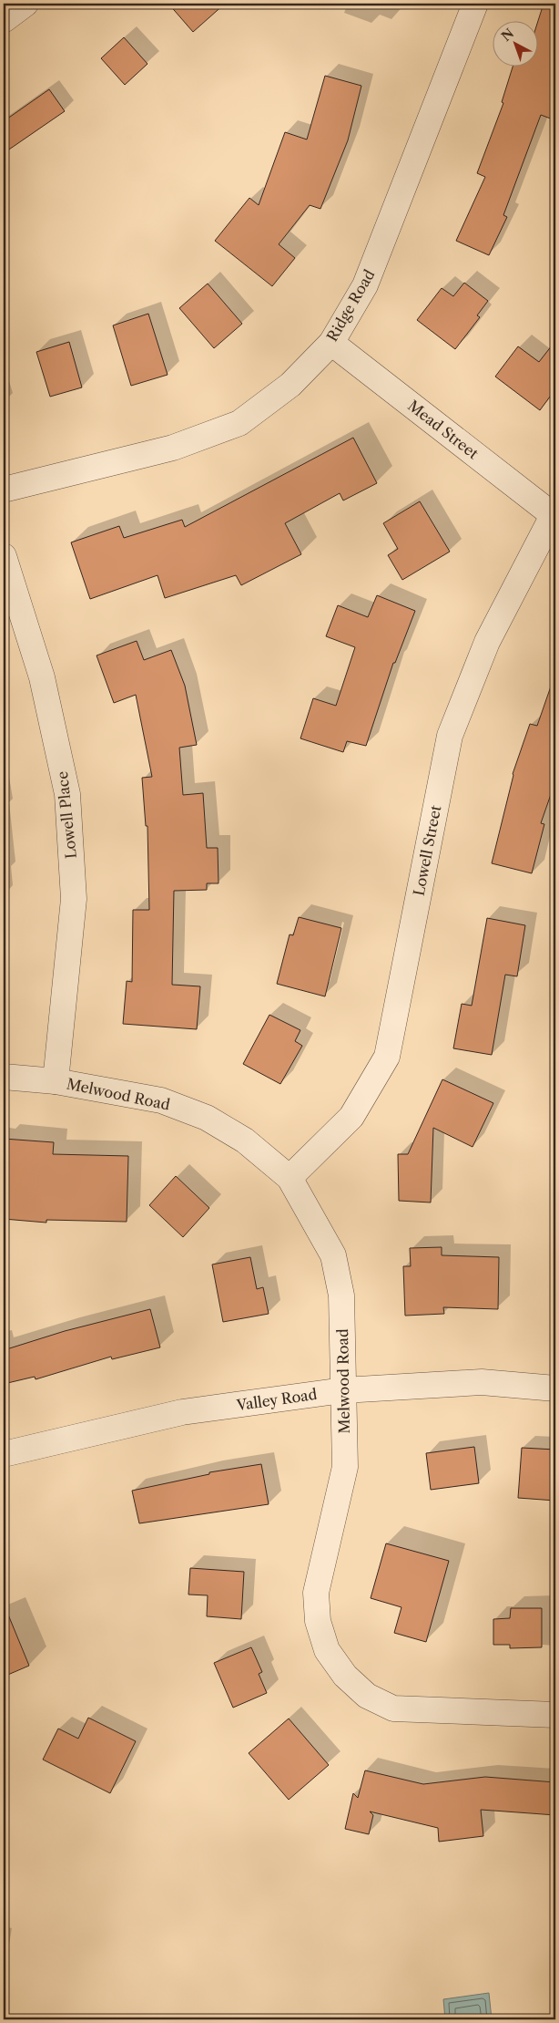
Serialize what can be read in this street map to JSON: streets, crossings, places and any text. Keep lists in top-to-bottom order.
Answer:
{
  "streets": {
    "street": [
      "Ridge Road",
      "Mead Street",
      "Lowell Place",
      "Lowell Street",
      "Melwood Road",
      "Valley Road"
    ]
  },
  "crossings": [
    ["Ridge Road", "Mead Street"],
    ["Mead Street", "Lowell Street"],
    ["Lowell Place", "Melwood Road"],
    ["Lowell Street", "Melwood Road"],
    ["Melwood Road", "Valley Road"]
  ],
  "north": "top left"
}
